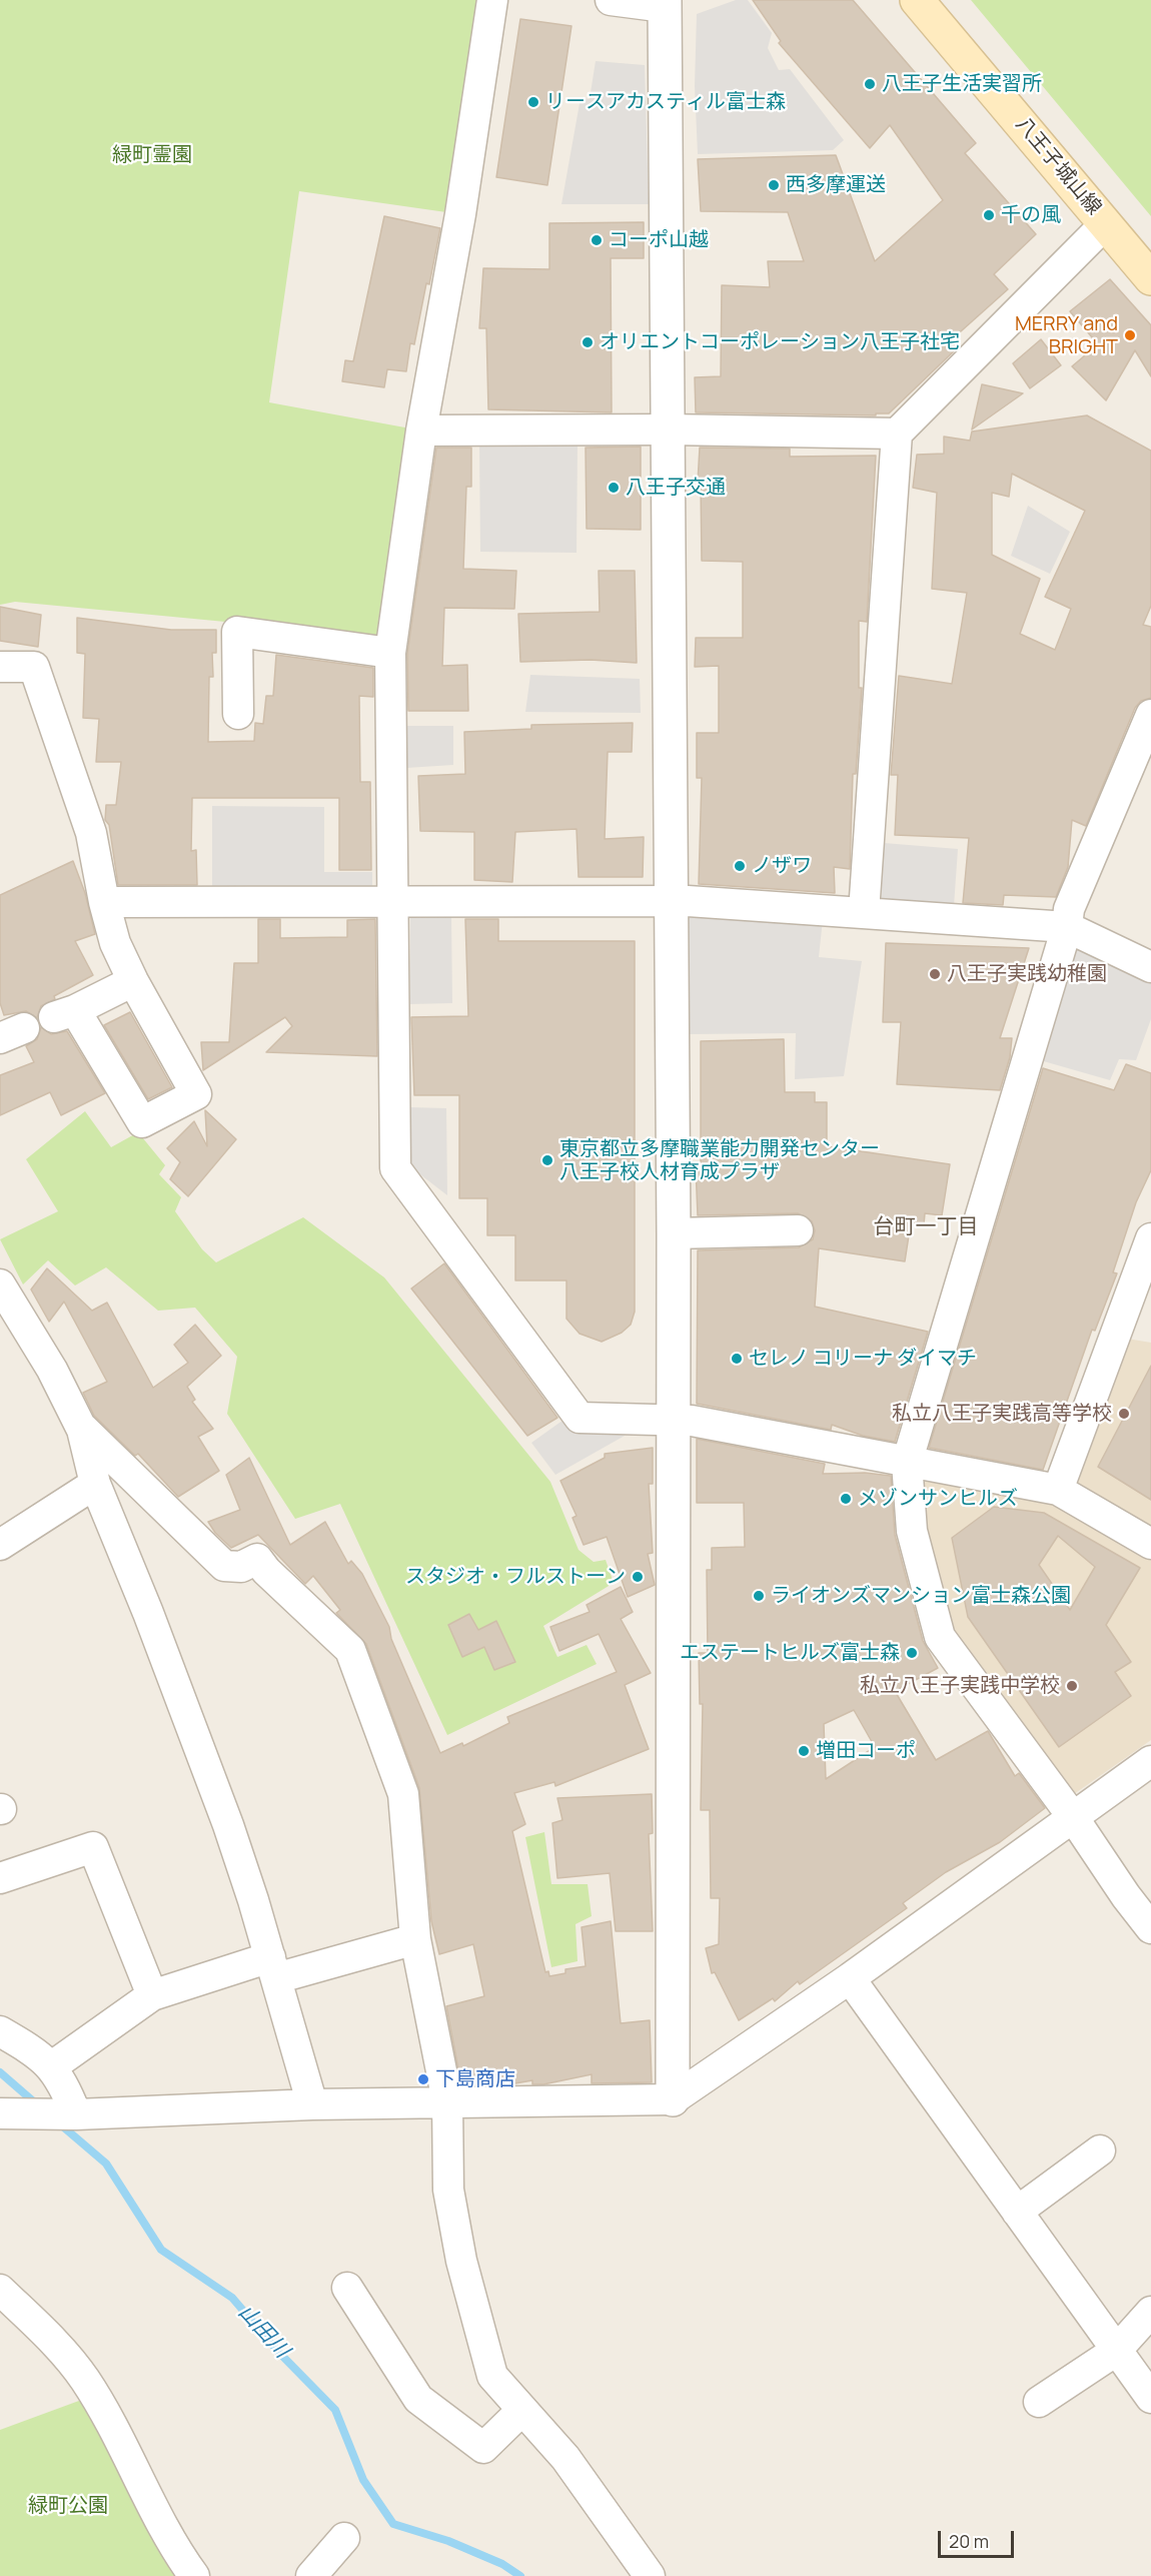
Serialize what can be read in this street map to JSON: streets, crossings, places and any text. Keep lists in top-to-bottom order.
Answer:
{
  "streets": {
    "main road": ["八王子城山線"]
  },
  "districts": ["台町一丁目"],
  "water": ["山田川"],
  "parks": ["緑町霊園", "緑町公園"],
  "places": [
    "八王子生活実習所",
    "リースアカスティル富士森",
    "西多摩運送",
    "千の風",
    "コーポ山越",
    "MERRY and BRIGHT",
    "オリエントコーポレーション八王子社宅",
    "八王子交通",
    "ノザワ",
    "八王子実践幼稚園",
    "東京都立多摩職業能力開発センター 八王子校人材育成プラザ",
    "セレノ コリーナ ダイマチ",
    "私立八王子実践高等学校",
    "メゾンサンヒルズ",
    "スタジオ・フルストーン",
    "ライオンズマンション富士森公園",
    "エステートヒルズ富士森",
    "私立八王子実践中学校",
    "増田コーポ",
    "下島商店"
  ],
  "scale_bar": "20 m"
}
